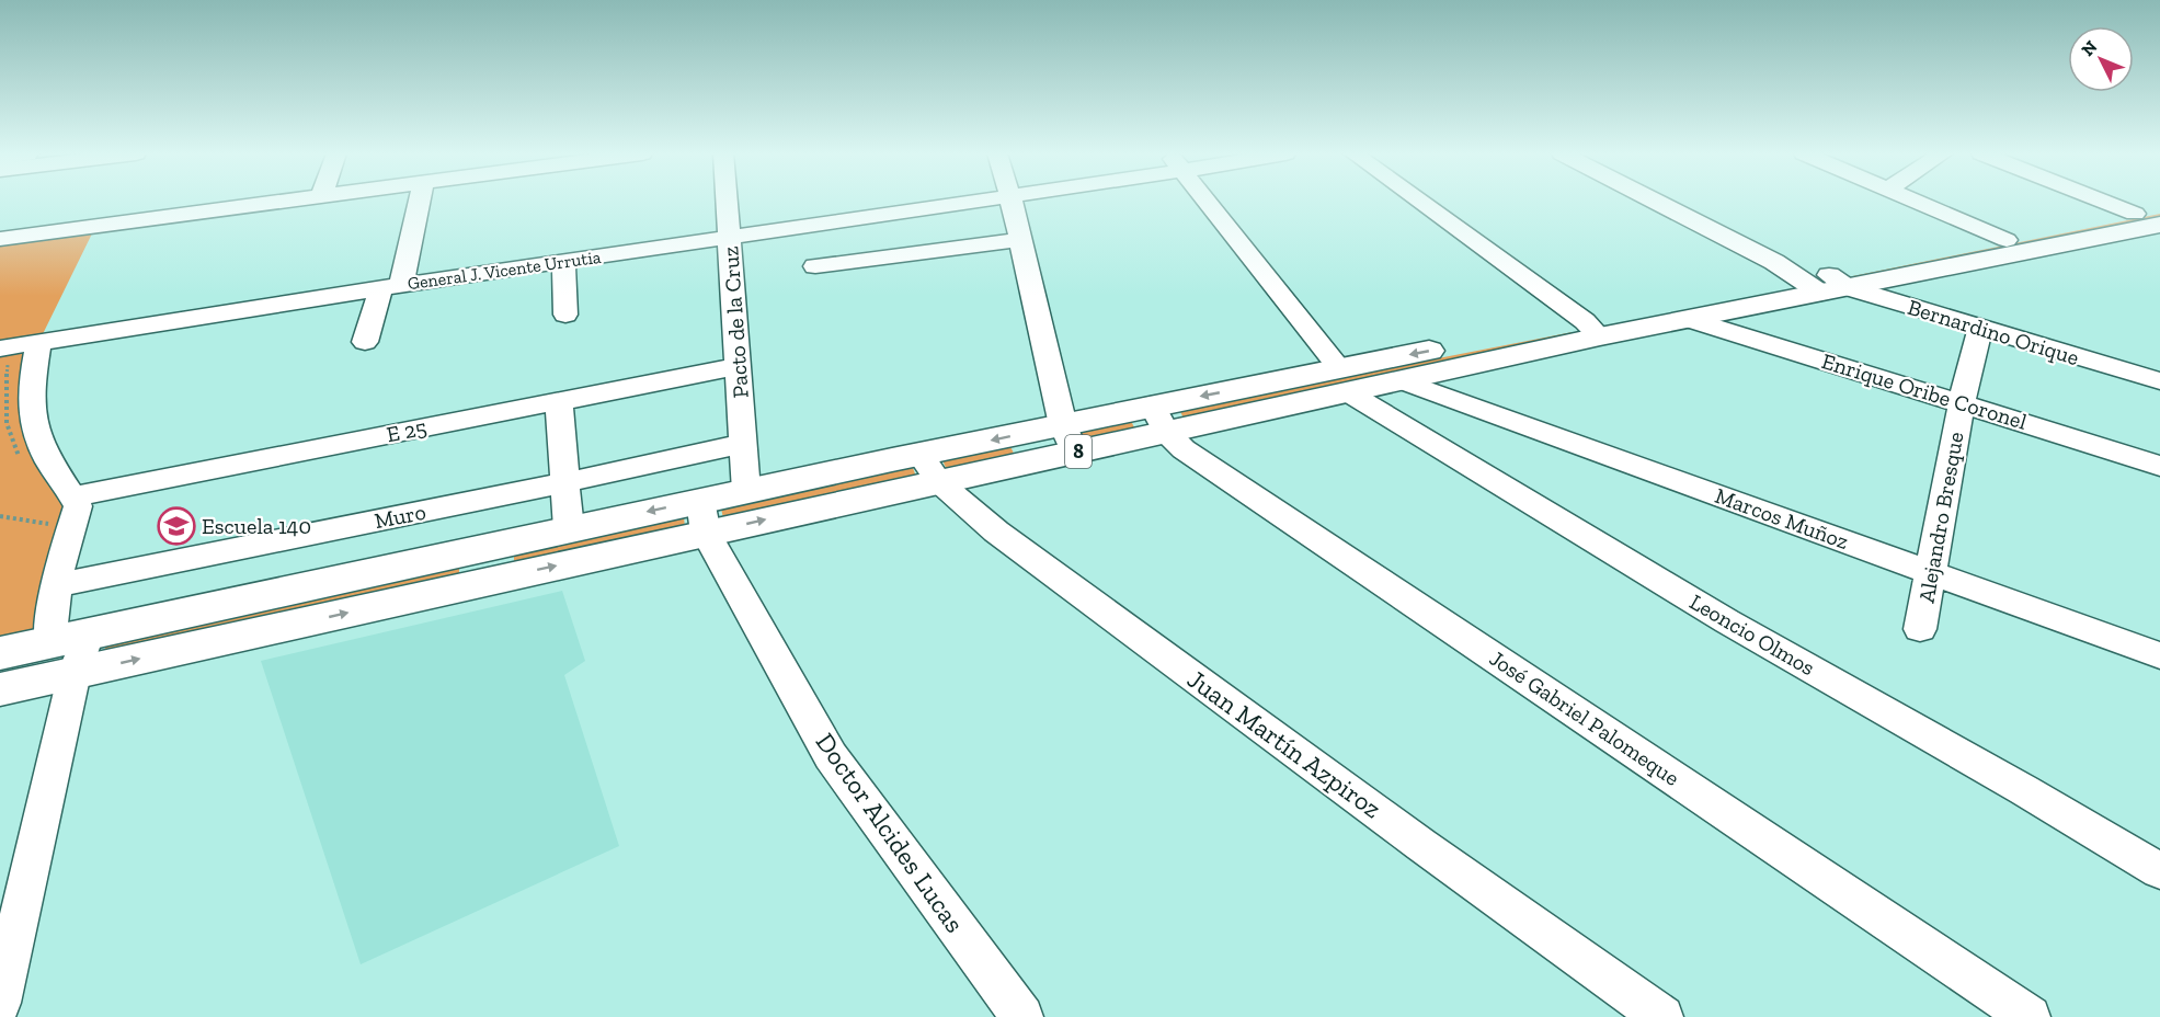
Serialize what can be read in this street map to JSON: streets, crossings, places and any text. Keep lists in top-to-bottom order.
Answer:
{
  "streets": {
    "main road": ["8"],
    "street": [
      "General J. Vicente Urrutia",
      "Pacto de la Cruz",
      "Bernardino Orique",
      "Enrique Oribe Coronel",
      "E 25",
      "Muro",
      "Alejandro Bresque",
      "Marcos Muñoz",
      "Leoncio Olmos",
      "José Gabriel Palomeque",
      "Juan Martín Azpiroz",
      "Doctor Alcides Lucas"
    ]
  },
  "crossings": [
    ["General J. Vicente Urrutia", "Pacto de la Cruz"],
    ["Pacto de la Cruz", "E 25"],
    ["Pacto de la Cruz", "8"],
    ["Pacto de la Cruz", "Muro"],
    ["Bernardino Orique", "8"],
    ["Bernardino Orique", "Alejandro Bresque"],
    ["Enrique Oribe Coronel", "8"],
    ["Enrique Oribe Coronel", "Alejandro Bresque"],
    ["8", "Marcos Muñoz"],
    ["8", "Leoncio Olmos"],
    ["8", "José Gabriel Palomeque"],
    ["8", "Juan Martín Azpiroz"],
    ["8", "Doctor Alcides Lucas"],
    ["Alejandro Bresque", "Marcos Muñoz"]
  ],
  "places": {
    "school or university": ["Escuela 140"]
  },
  "north": "top left"
}
